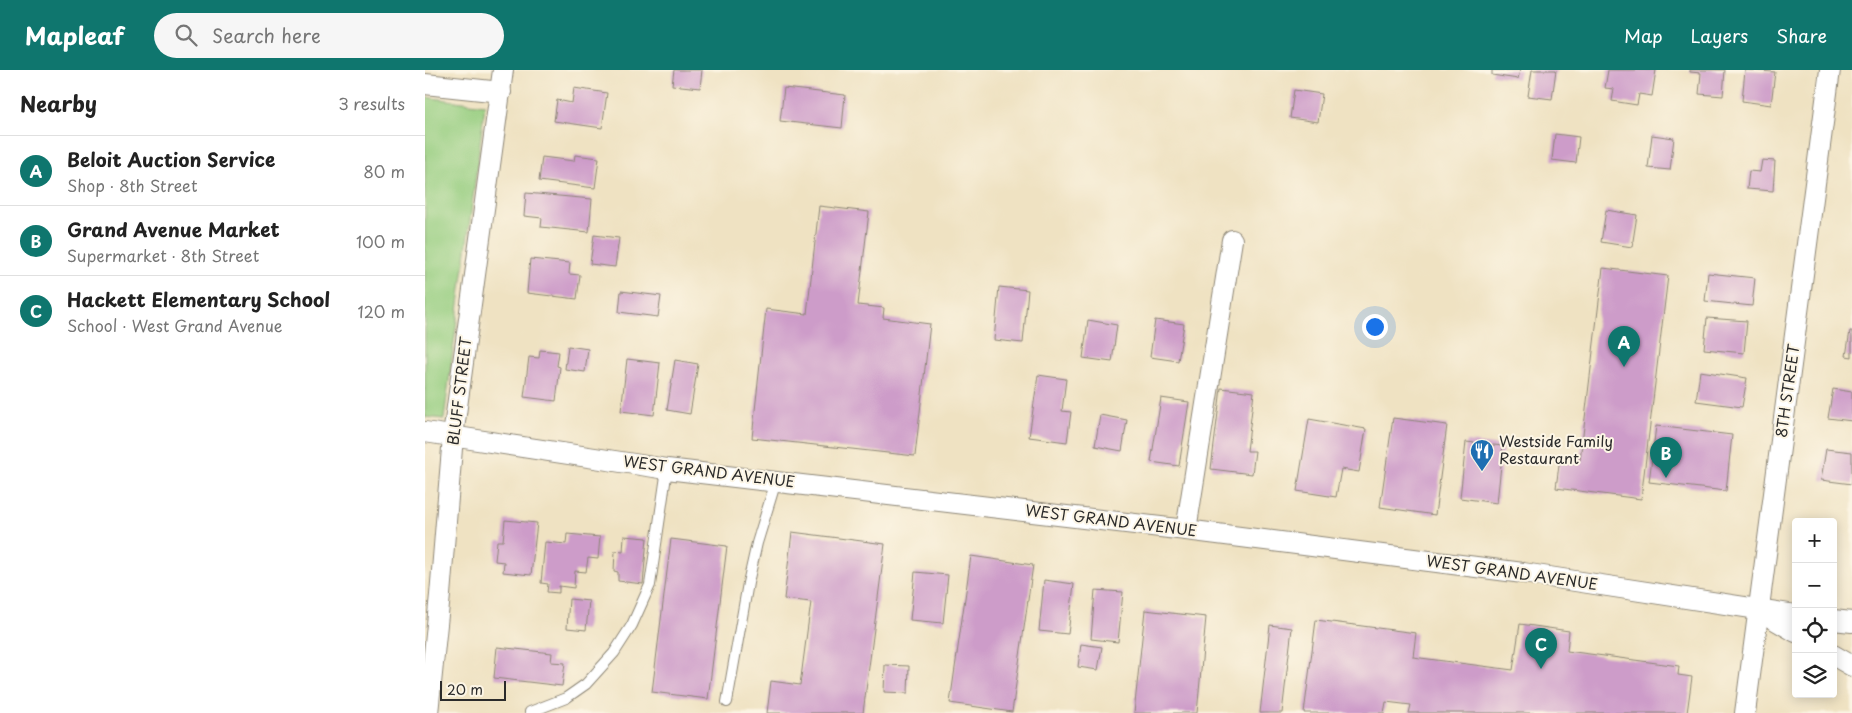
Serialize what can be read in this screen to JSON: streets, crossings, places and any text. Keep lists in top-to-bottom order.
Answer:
{
  "streets": {
    "street": ["BLUFF STREET", "8TH STREET", "WEST GRAND AVENUE"]
  },
  "crossings": [
    ["BLUFF STREET", "WEST GRAND AVENUE"],
    ["8TH STREET", "WEST GRAND AVENUE"]
  ],
  "places": {
    "restaurant": ["Westside Family Restaurant"]
  },
  "scale_bar": "20 m",
  "page": {
    "header": "Mapleaf",
    "search": "Search here",
    "nav": ["Map", "Layers", "Share"],
    "heading": ["Nearby", "3 results"],
    "list": [
      {
        "mark": "A",
        "name": "Beloit Auction Service",
        "note": "Shop · 8th Street",
        "value": "80 m"
      },
      {
        "mark": "B",
        "name": "Grand Avenue Market",
        "note": "Supermarket · 8th Street",
        "value": "100 m"
      },
      {
        "mark": "C",
        "name": "Hackett Elementary School",
        "note": "School · West Grand Avenue",
        "value": "120 m"
      }
    ],
    "pins": ["A", "B", "C"],
    "map_buttons": ["+", "−"],
    "scale": "20 m"
  }
}
